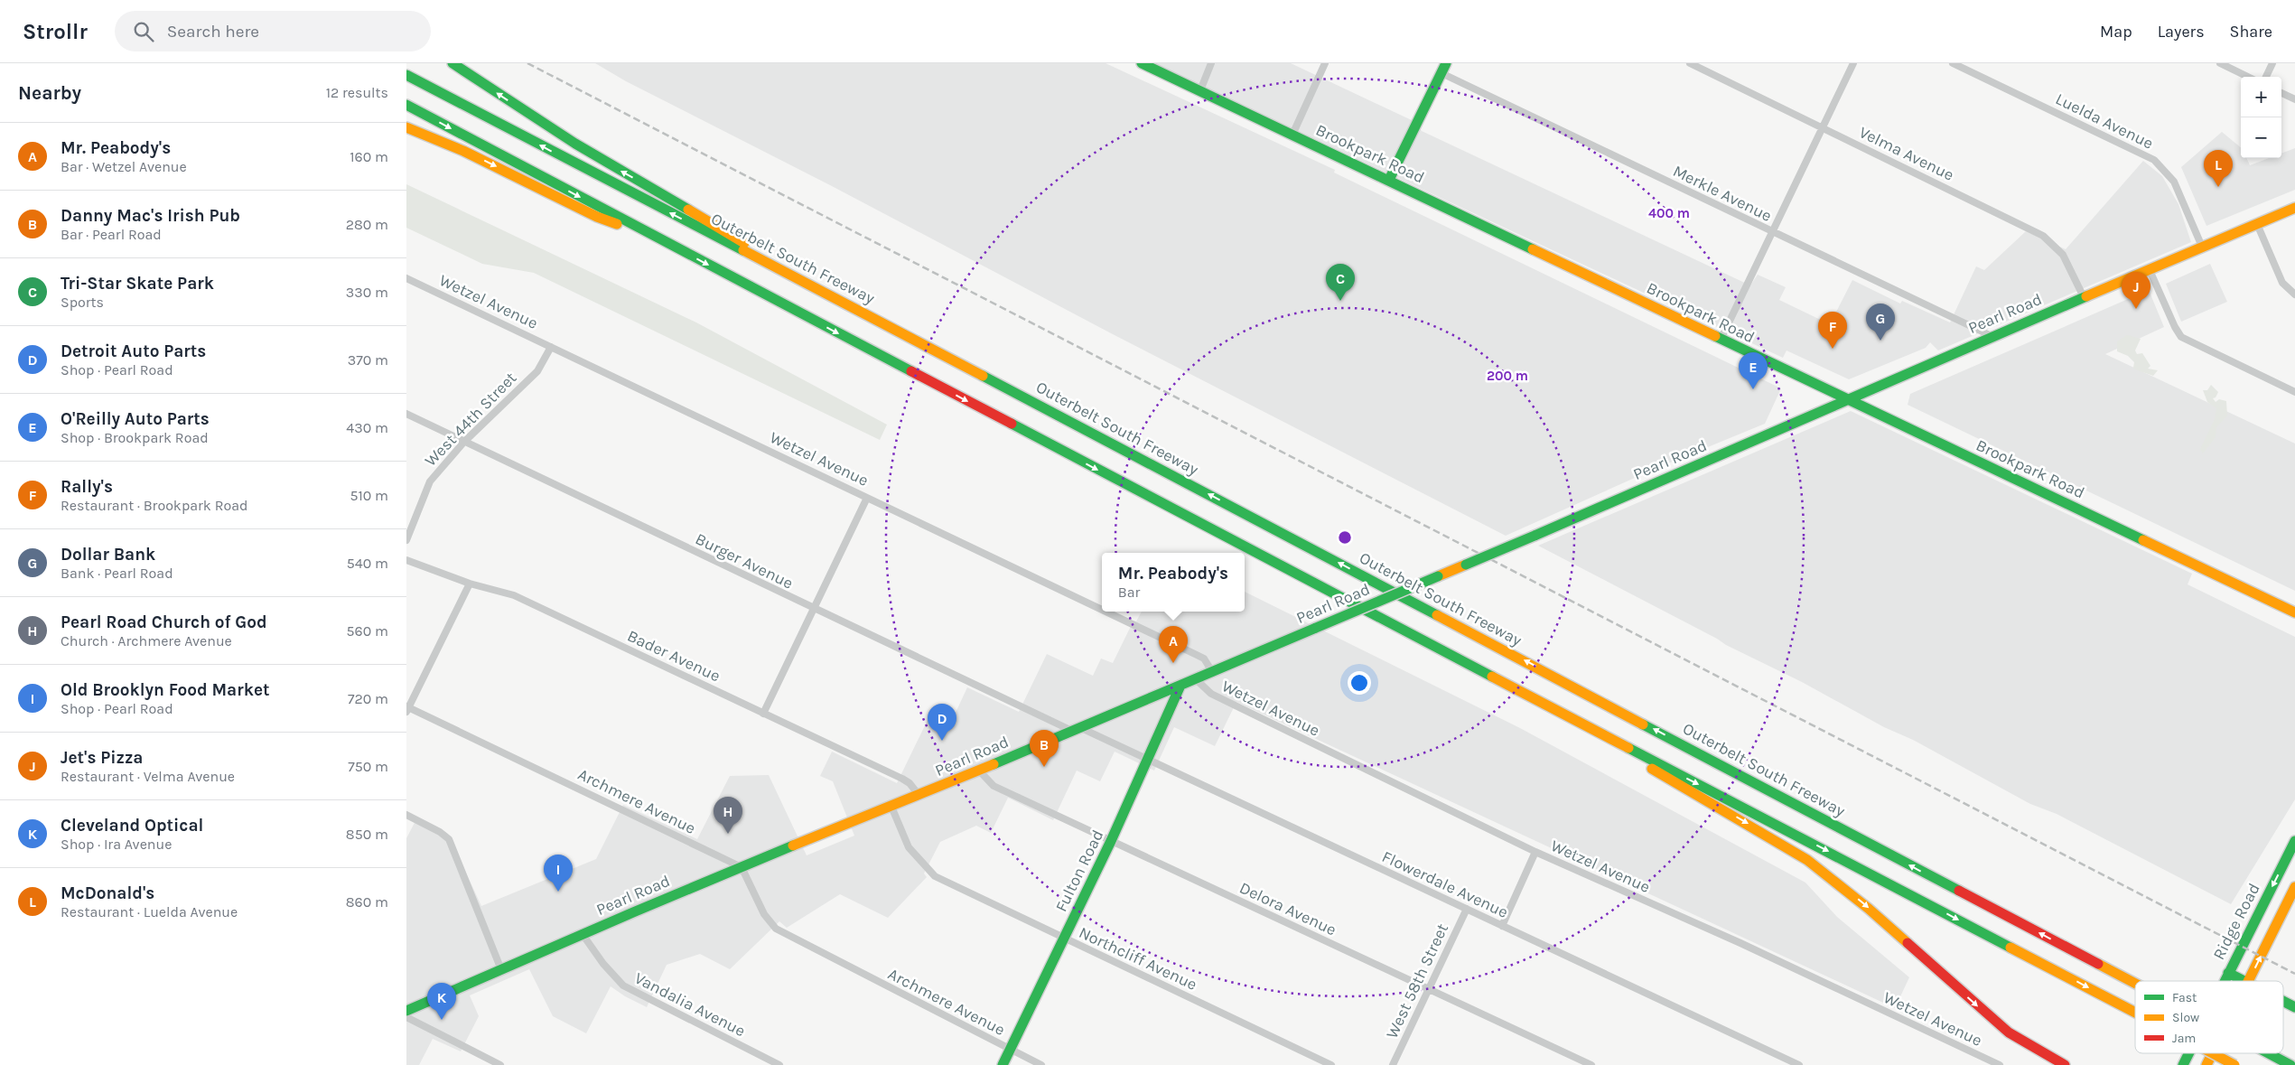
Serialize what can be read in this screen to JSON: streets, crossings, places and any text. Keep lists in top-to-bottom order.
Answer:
{
  "streets": {
    "main road": [
      "Brookpark Road",
      "Outerbelt South Freeway",
      "Pearl Road",
      "Fulton Road",
      "Ridge Road"
    ],
    "street": [
      "Luelda Avenue",
      "Velma Avenue",
      "Merkle Avenue",
      "Wetzel Avenue",
      "West 44th Street",
      "Burger Avenue",
      "Bader Avenue",
      "Archmere Avenue",
      "Flowerdale Avenue",
      "Delora Avenue",
      "Northcliff Avenue",
      "West 58th Street",
      "Vandalia Avenue"
    ]
  },
  "crossings": [
    ["Luelda Avenue", "Pearl Road"],
    ["Brookpark Road", "Pearl Road"],
    ["Velma Avenue", "Pearl Road"],
    ["Merkle Avenue", "Pearl Road"],
    ["Wetzel Avenue", "Pearl Road"],
    ["Wetzel Avenue", "West 44th Street"],
    ["Pearl Road", "Burger Avenue"],
    ["Pearl Road", "Bader Avenue"],
    ["Pearl Road", "Archmere Avenue"],
    ["Pearl Road", "Fulton Road"],
    ["Pearl Road", "Flowerdale Avenue"],
    ["Pearl Road", "Delora Avenue"],
    ["Pearl Road", "Northcliff Avenue"],
    ["Pearl Road", "Vandalia Avenue"],
    ["West 44th Street", "Burger Avenue"],
    ["Burger Avenue", "Flowerdale Avenue"],
    ["Archmere Avenue", "Fulton Road"],
    ["Fulton Road", "Flowerdale Avenue"],
    ["Fulton Road", "Delora Avenue"],
    ["Fulton Road", "Northcliff Avenue"],
    ["Flowerdale Avenue", "West 58th Street"],
    ["Delora Avenue", "West 58th Street"]
  ],
  "legend": ["Fast", "Slow", "Jam"],
  "page": {
    "header": "Strollr",
    "search": "Search here",
    "nav": ["Map", "Layers", "Share"],
    "heading": ["Nearby", "12 results"],
    "map_buttons": ["+", "−"],
    "list": [
      {
        "mark": "A",
        "name": "Mr. Peabody's",
        "note": "Bar · Wetzel Avenue",
        "value": "160 m"
      },
      {
        "mark": "B",
        "name": "Danny Mac's Irish Pub",
        "note": "Bar · Pearl Road",
        "value": "280 m"
      },
      {
        "mark": "C",
        "name": "Tri-Star Skate Park",
        "note": "Sports",
        "value": "330 m"
      },
      {
        "mark": "D",
        "name": "Detroit Auto Parts",
        "note": "Shop · Pearl Road",
        "value": "370 m"
      },
      {
        "mark": "E",
        "name": "O'Reilly Auto Parts",
        "note": "Shop · Brookpark Road",
        "value": "430 m"
      },
      {
        "mark": "F",
        "name": "Rally's",
        "note": "Restaurant · Brookpark Road",
        "value": "510 m"
      },
      {
        "mark": "G",
        "name": "Dollar Bank",
        "note": "Bank · Pearl Road",
        "value": "540 m"
      },
      {
        "mark": "H",
        "name": "Pearl Road Church of God",
        "note": "Church · Archmere Avenue",
        "value": "560 m"
      },
      {
        "mark": "I",
        "name": "Old Brooklyn Food Market",
        "note": "Shop · Pearl Road",
        "value": "720 m"
      },
      {
        "mark": "J",
        "name": "Jet's Pizza",
        "note": "Restaurant · Velma Avenue",
        "value": "750 m"
      },
      {
        "mark": "K",
        "name": "Cleveland Optical",
        "note": "Shop · Ira Avenue",
        "value": "850 m"
      },
      {
        "mark": "L",
        "name": "McDonald's",
        "note": "Restaurant · Luelda Avenue",
        "value": "860 m"
      }
    ],
    "pins": [
      "L",
      "C",
      "J",
      "G",
      "F",
      "E",
      "A",
      "D",
      "B",
      "H",
      "I",
      "K"
    ],
    "popup": ["Mr. Peabody's", "Bar"]
  },
  "rings": ["400 m", "200 m"]
}
